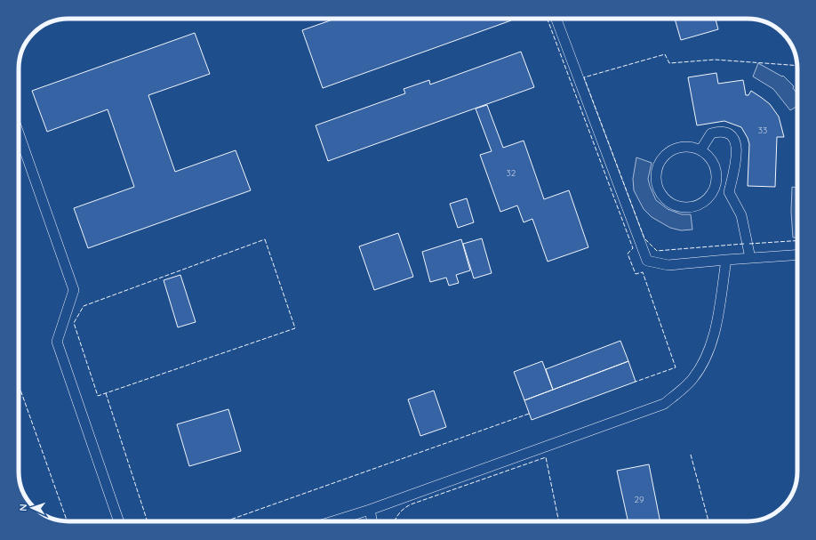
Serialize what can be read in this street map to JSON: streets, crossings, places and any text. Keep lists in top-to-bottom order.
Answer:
{
  "house_numbers": ["33", "32", "29"],
  "north": "left"
}
